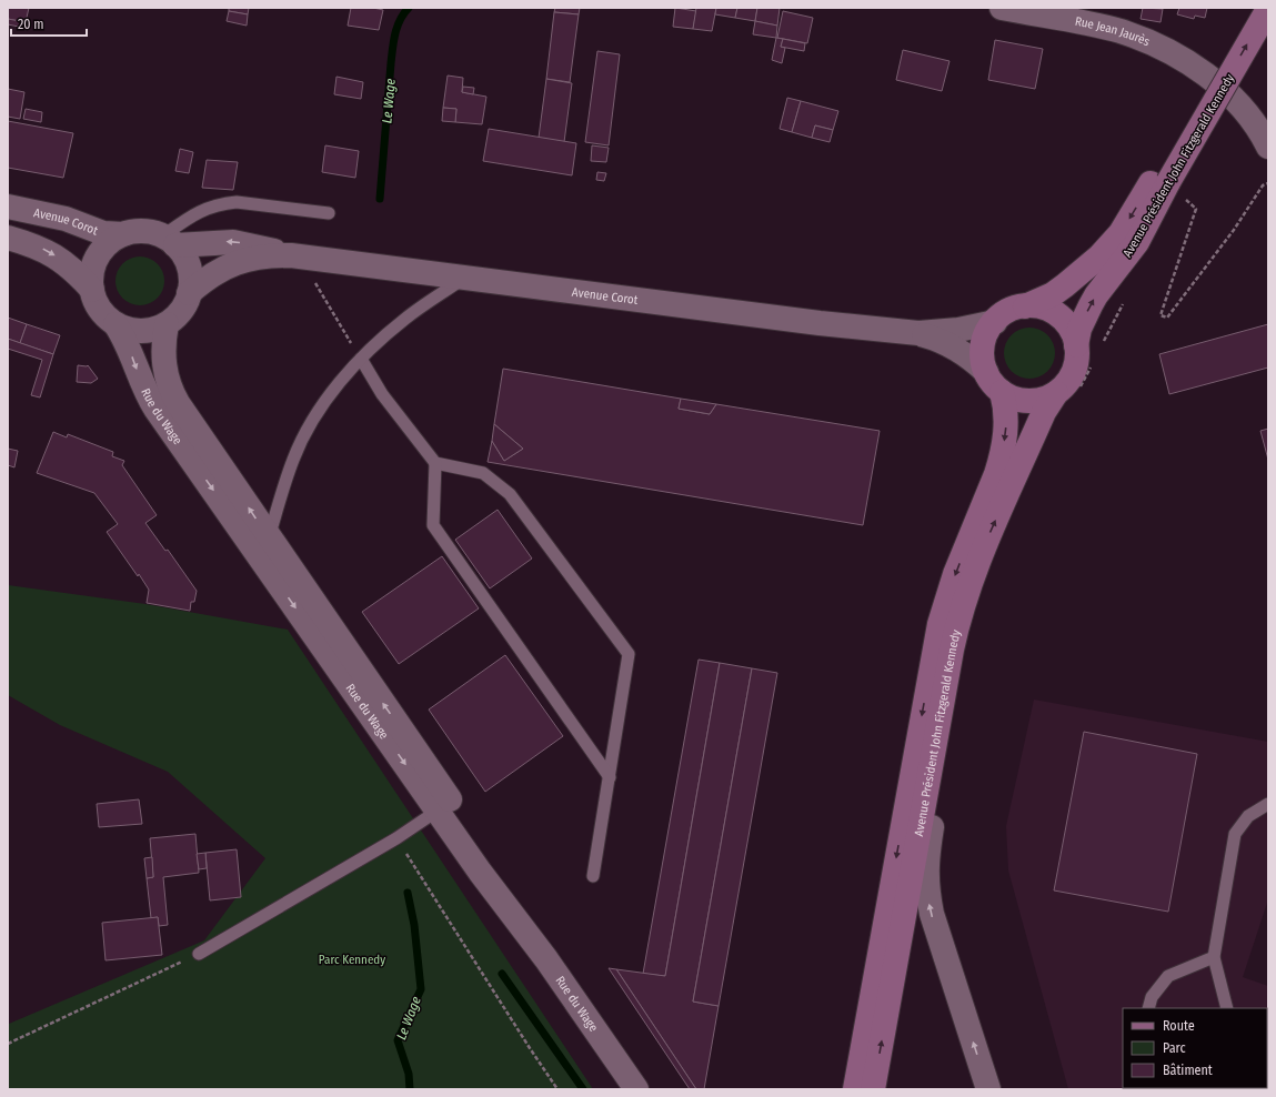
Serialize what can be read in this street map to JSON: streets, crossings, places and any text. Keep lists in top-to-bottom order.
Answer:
{
  "streets": {
    "main road": ["Avenue Président John Fitzgerald Kennedy"],
    "street": ["Rue Jean Jaurès", "Avenue Corot", "Rue du Wage"]
  },
  "crossings": [
    ["Avenue Président John Fitzgerald Kennedy", "Avenue Corot"],
    ["Avenue Corot", "Rue du Wage"]
  ],
  "water": ["Le Wage"],
  "parks": ["Parc Kennedy"],
  "legend": ["Route", "Parc", "Bâtiment"],
  "scale_bar": "20 m"
}
